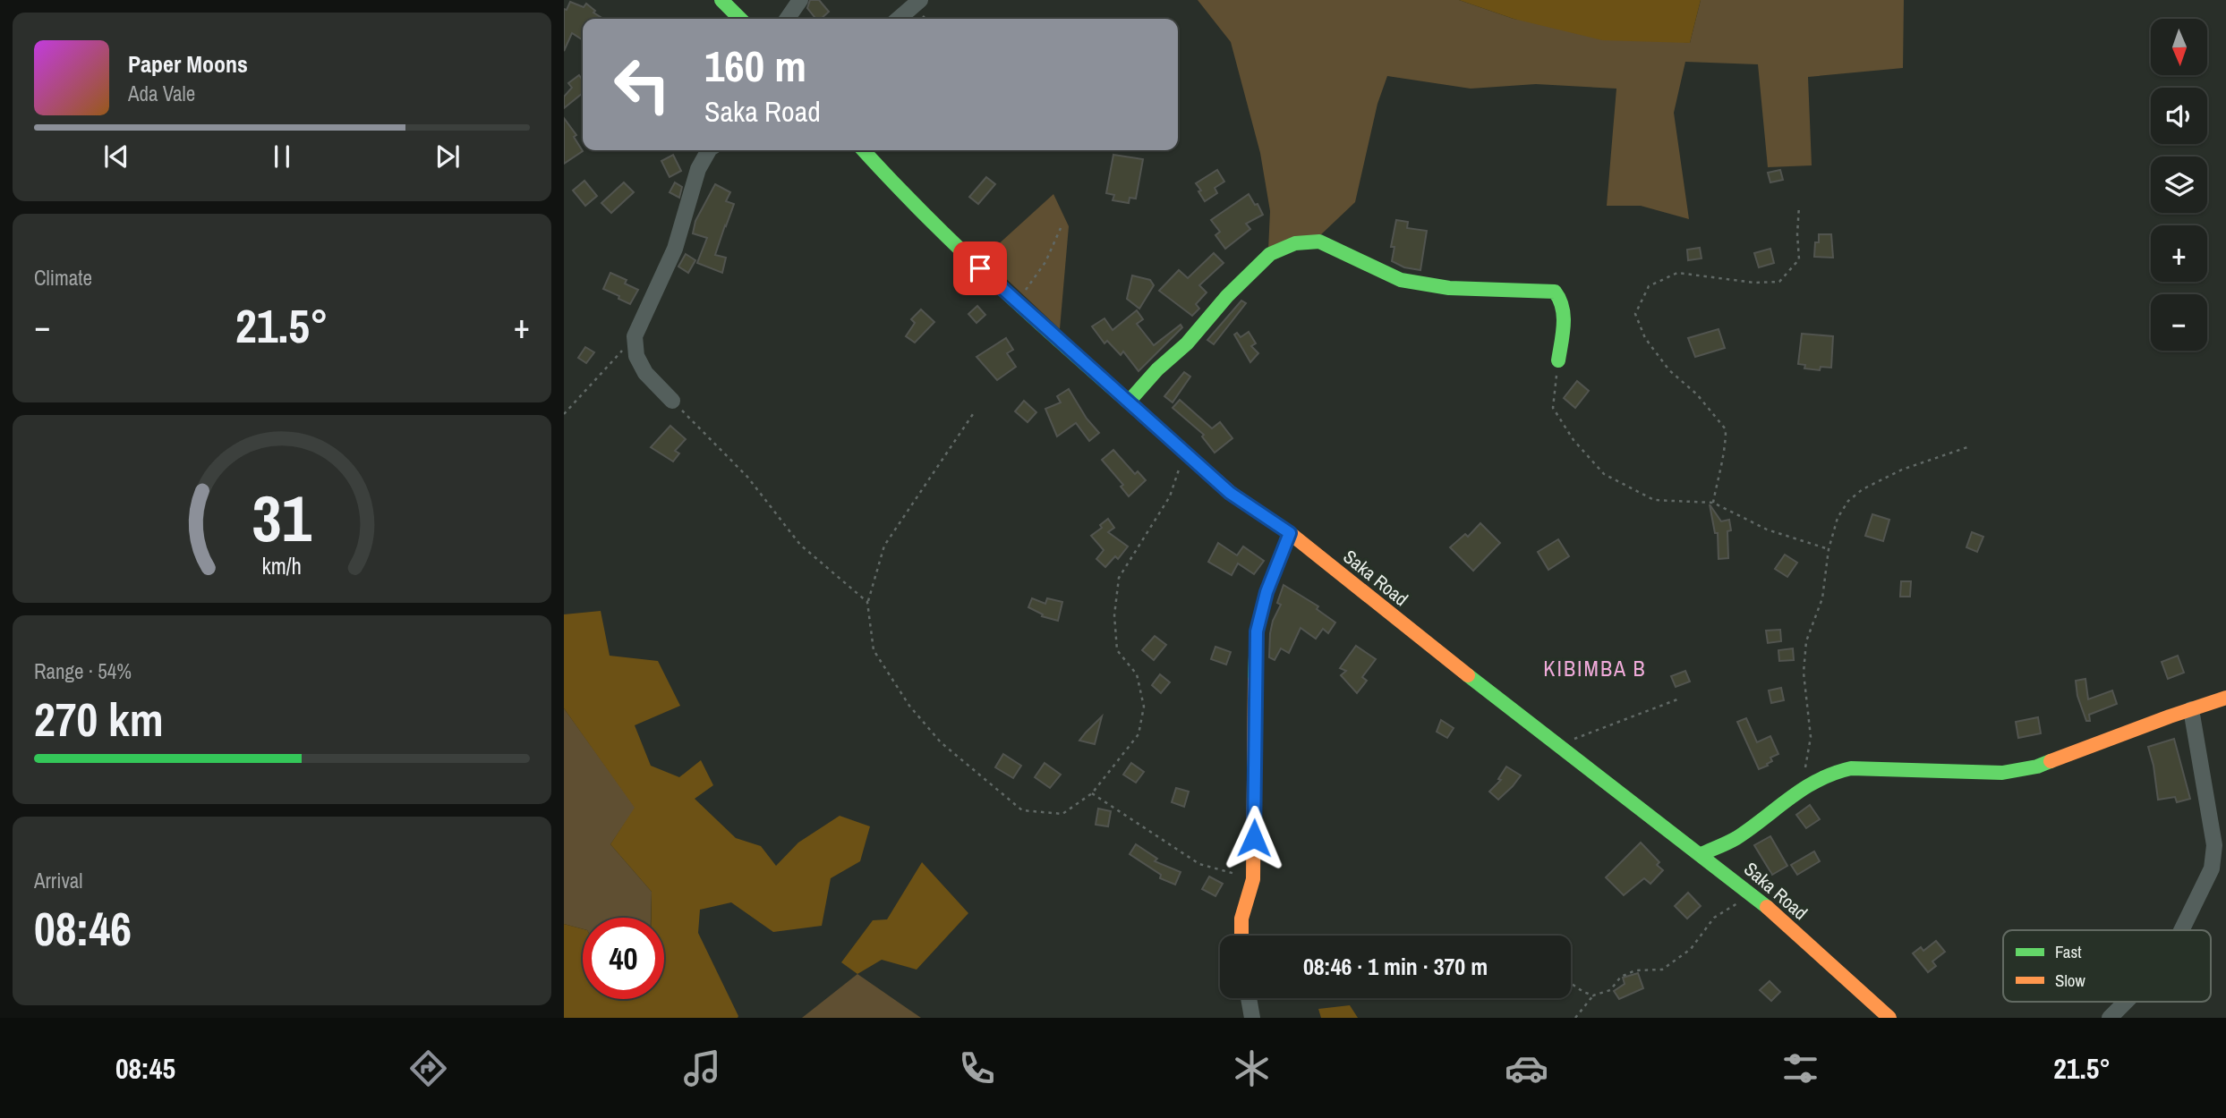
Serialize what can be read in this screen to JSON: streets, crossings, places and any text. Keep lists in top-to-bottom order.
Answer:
{
  "streets": {
    "street": ["Saka Road"]
  },
  "districts": ["KIBIMBA B"],
  "legend": ["Fast", "Slow"],
  "north": "bottom",
  "page": {
    "map_buttons": ["+", "−"],
    "turn": ["160 m", "Saka Road"],
    "song": ["Paper Moons", "Ada Vale"],
    "tile": [
      "Climate",
      ["Range · 54%", "270 km"],
      ["Arrival", "08:46"]
    ],
    "heat": ["−", "21.5°", "+"],
    "limit": "40",
    "trip": "08:46 · 1 min · 370 m",
    "tabs": ["08:45", "21.5°"],
    "gauge": ["31", "km/h"]
  }
}
